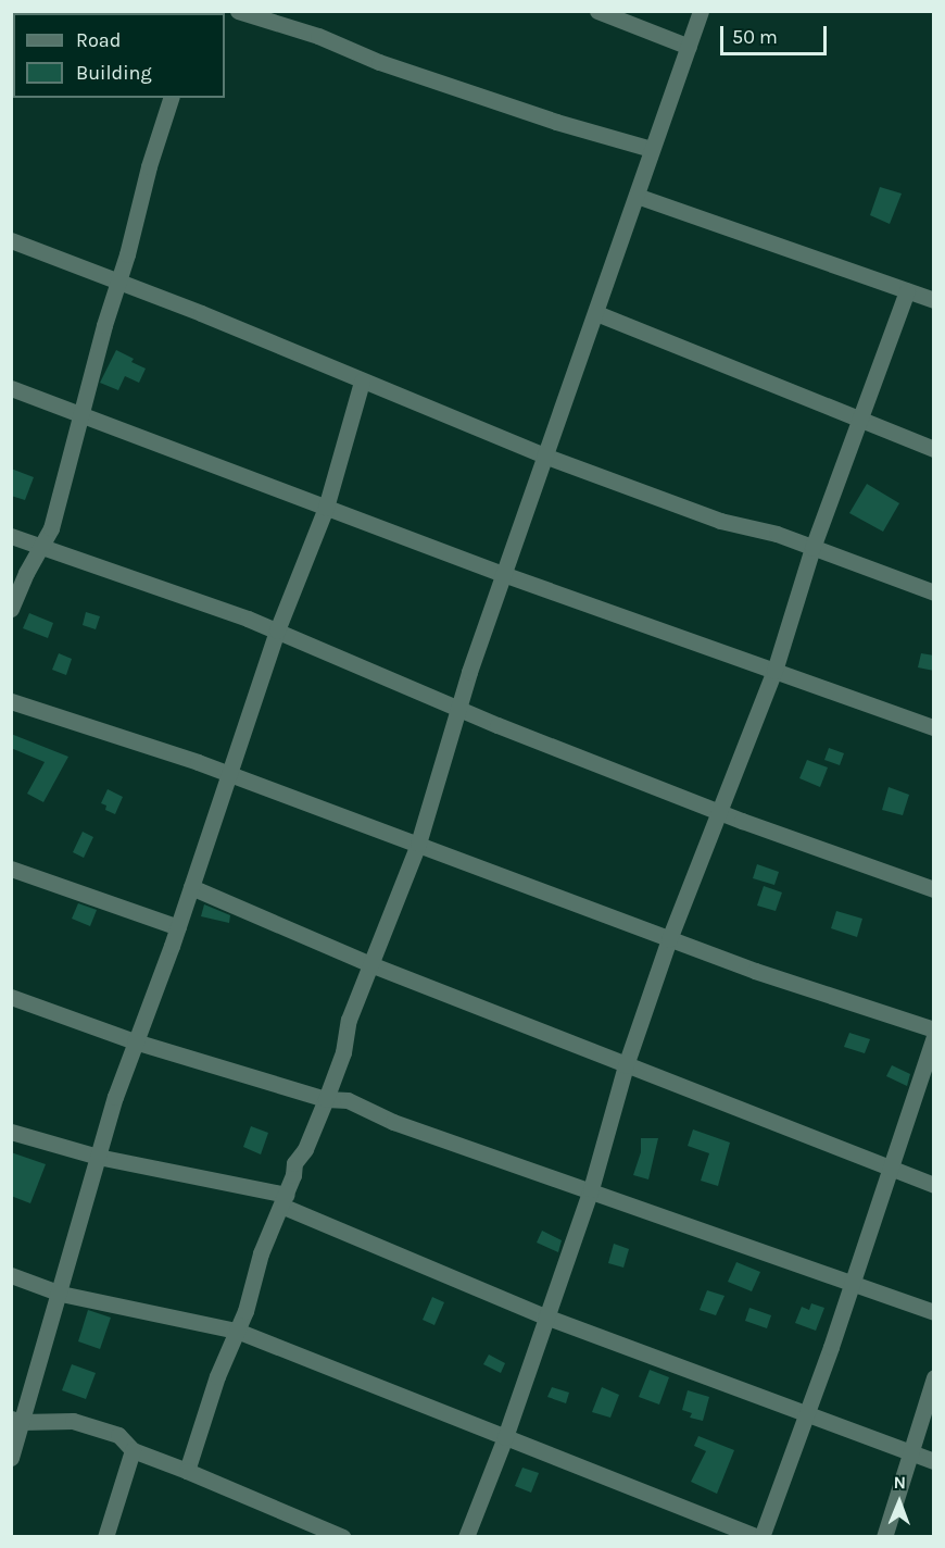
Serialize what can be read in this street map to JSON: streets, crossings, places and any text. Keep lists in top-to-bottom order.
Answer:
{
  "legend": ["Road", "Building"],
  "scale_bar": "50 m",
  "north": "top"
}
